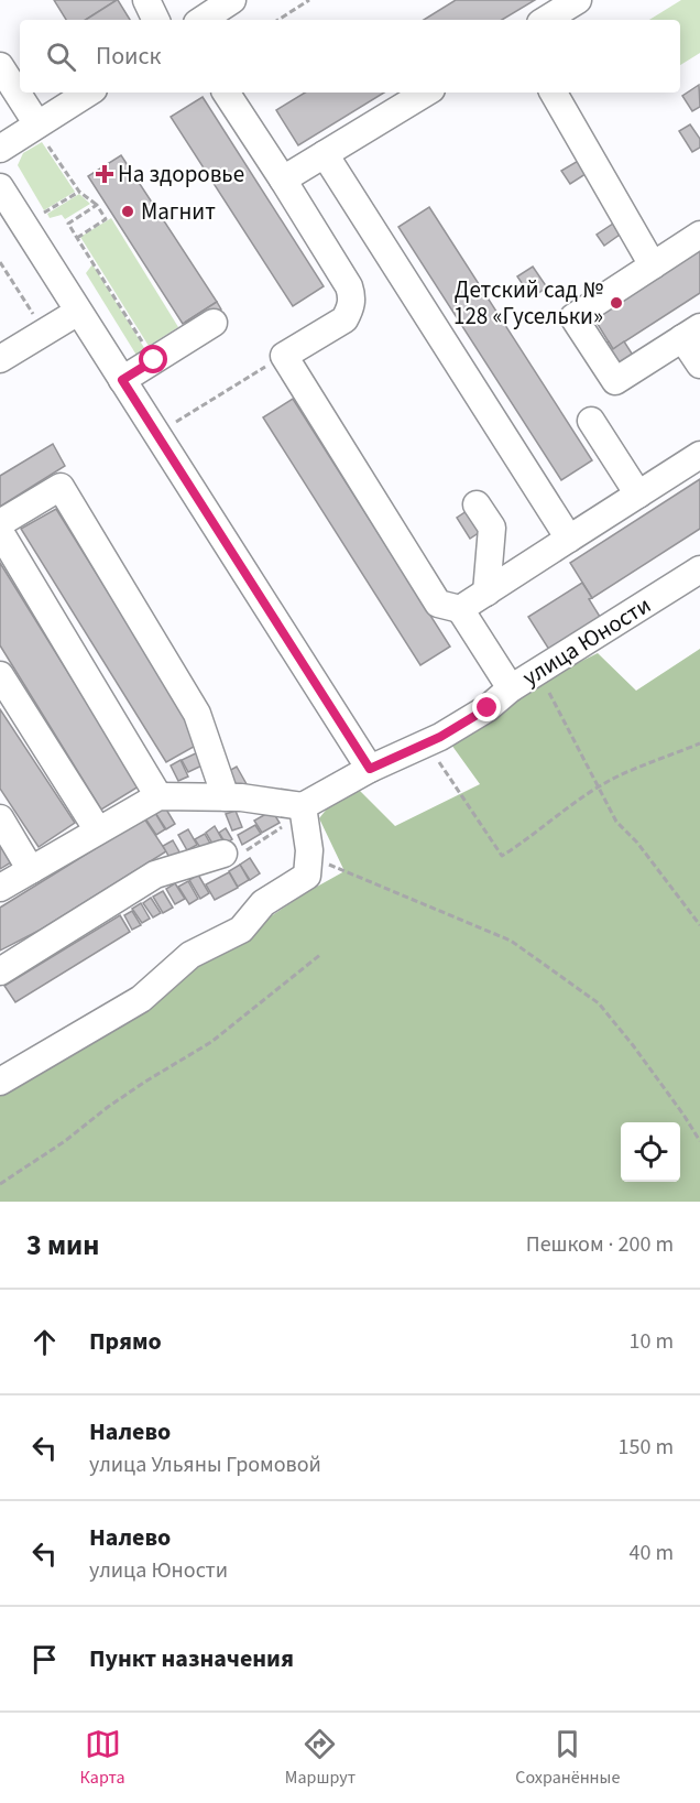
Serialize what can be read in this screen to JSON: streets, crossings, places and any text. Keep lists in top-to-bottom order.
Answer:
{
  "streets": {
    "street": ["улица Юности"]
  },
  "places": {
    "health": ["На здоровье"],
    "other": ["Магнит", "Детский сад № 128 «Гусельки»"]
  },
  "page": {
    "search": "Поиск",
    "heading": ["3 мин", "Пешком · 200 m"],
    "list": [
      ["Прямо", "10 m"],
      ["Налево", "улица Ульяны Громовой", "150 m"],
      ["Налево", "улица Юности", "40 m"],
      "Пункт назначения"
    ],
    "nav": ["Карта", "Маршрут", "Сохранённые"]
  }
}
